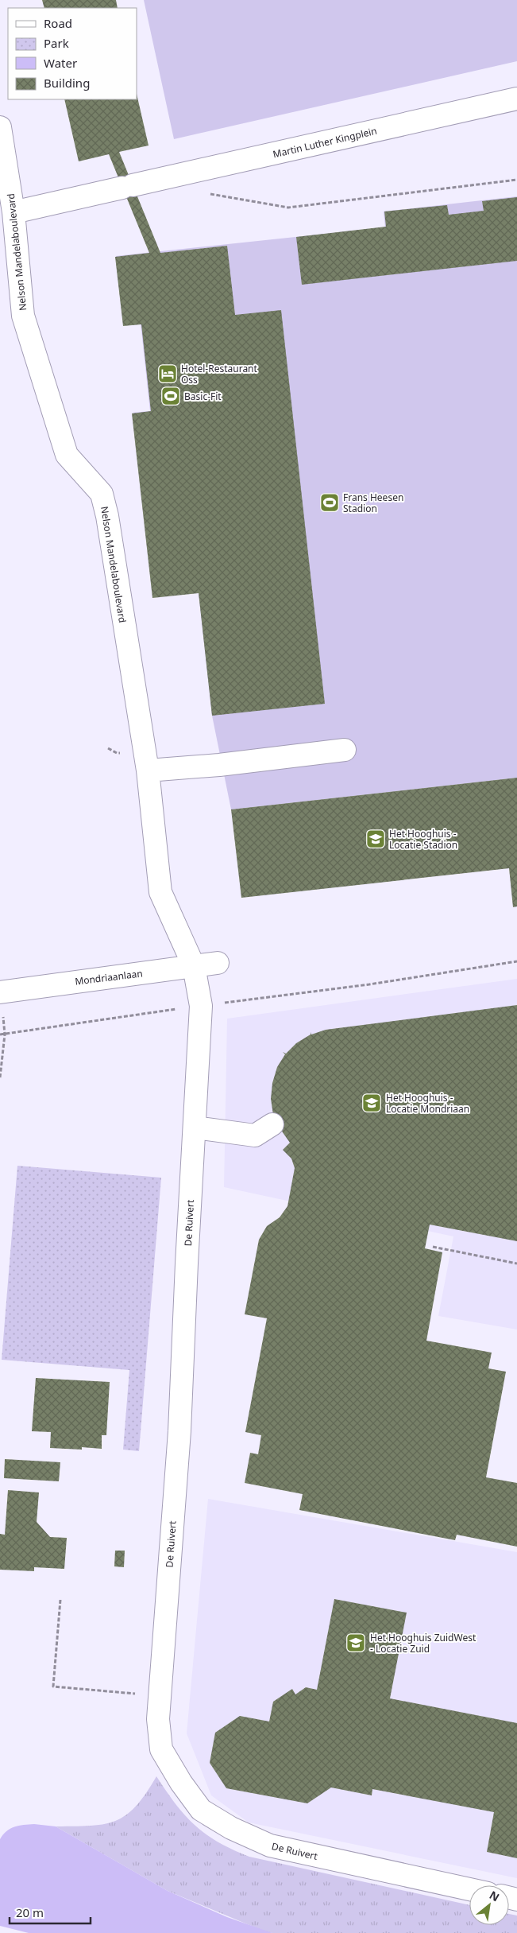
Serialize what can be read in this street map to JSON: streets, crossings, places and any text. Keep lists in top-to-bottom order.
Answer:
{
  "streets": {
    "street": [
      "Martin Luther Kingplein",
      "Nelson Mandelaboulevard",
      "Mondriaanlaan",
      "De Ruivert"
    ]
  },
  "crossings": [
    ["Martin Luther Kingplein", "Nelson Mandelaboulevard"],
    ["Nelson Mandelaboulevard", "Mondriaanlaan"],
    ["Nelson Mandelaboulevard", "De Ruivert"],
    ["Mondriaanlaan", "De Ruivert"]
  ],
  "places": {
    "hotel": ["Hotel-Restaurant Oss"],
    "sports": ["Basic-Fit", "Frans Heesen Stadion"],
    "school or university": ["Het Hooghuis - Locatie Stadion", "Het Hooghuis - Locatie Mondriaan", "Het Hooghuis ZuidWest - Locatie Zuid"]
  },
  "legend": [
    "Road",
    "Park",
    "Water",
    "Building"
  ],
  "scale_bar": "20 m",
  "north": "top right"
}
